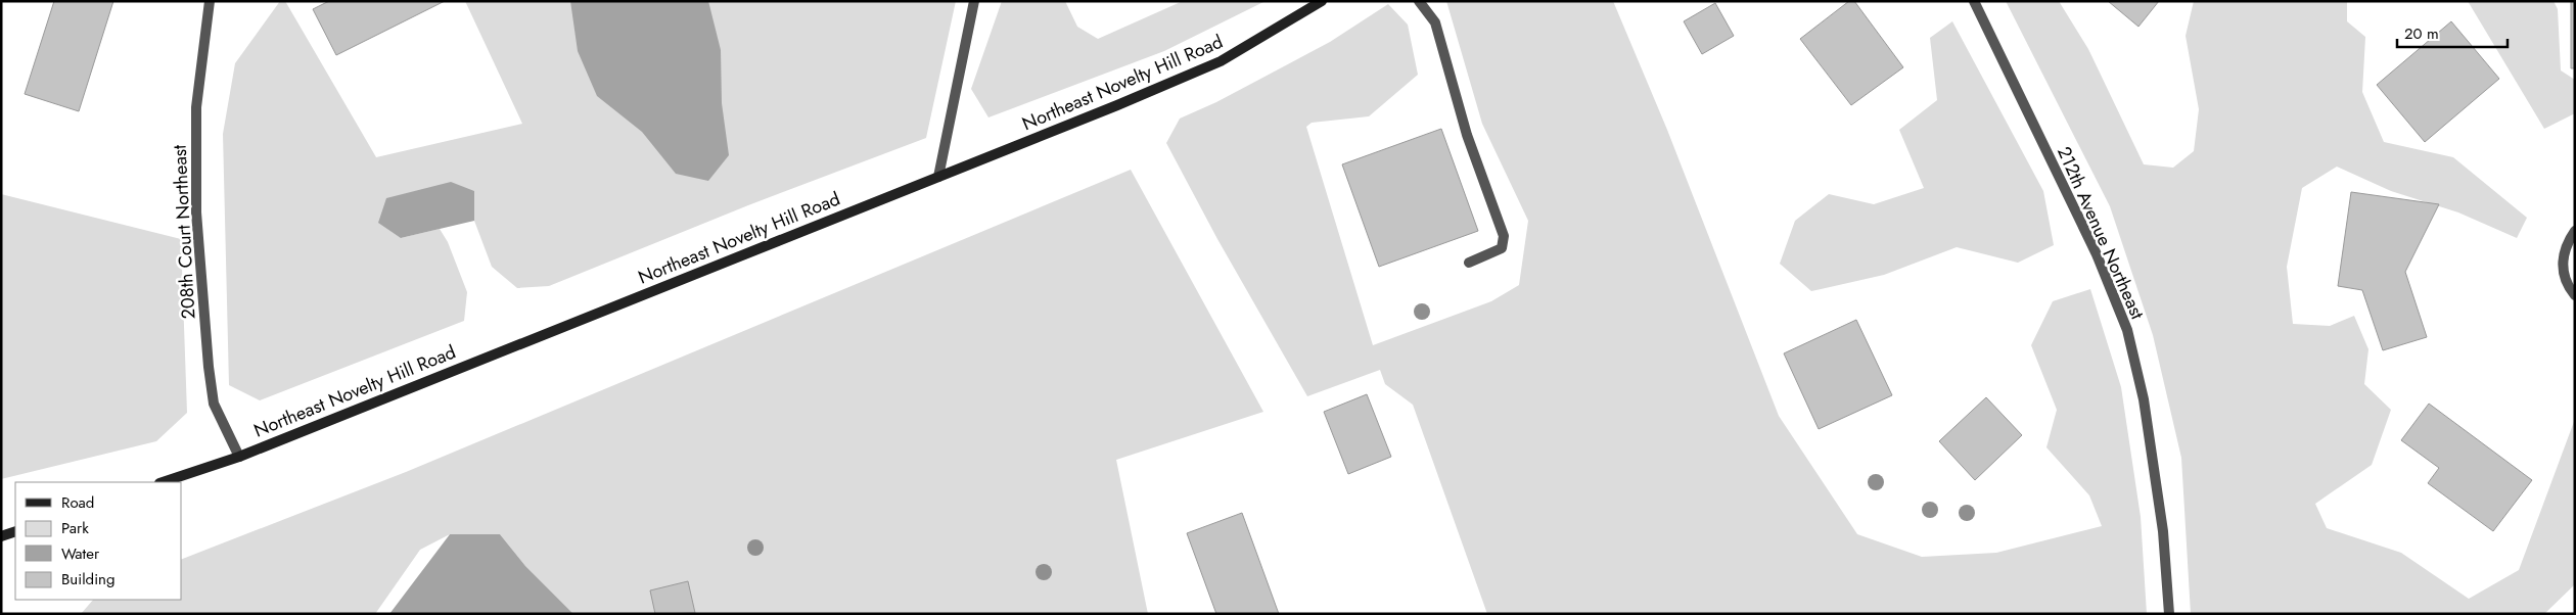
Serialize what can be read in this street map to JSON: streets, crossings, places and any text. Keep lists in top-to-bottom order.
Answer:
{
  "streets": {
    "main road": ["Northeast Novelty Hill Road"],
    "street": ["208th Court Northeast", "212th Avenue Northeast"]
  },
  "crossings": [
    ["Northeast Novelty Hill Road", "208th Court Northeast"]
  ],
  "legend": [
    "Road",
    "Park",
    "Water",
    "Building"
  ],
  "scale_bar": "20 m"
}
